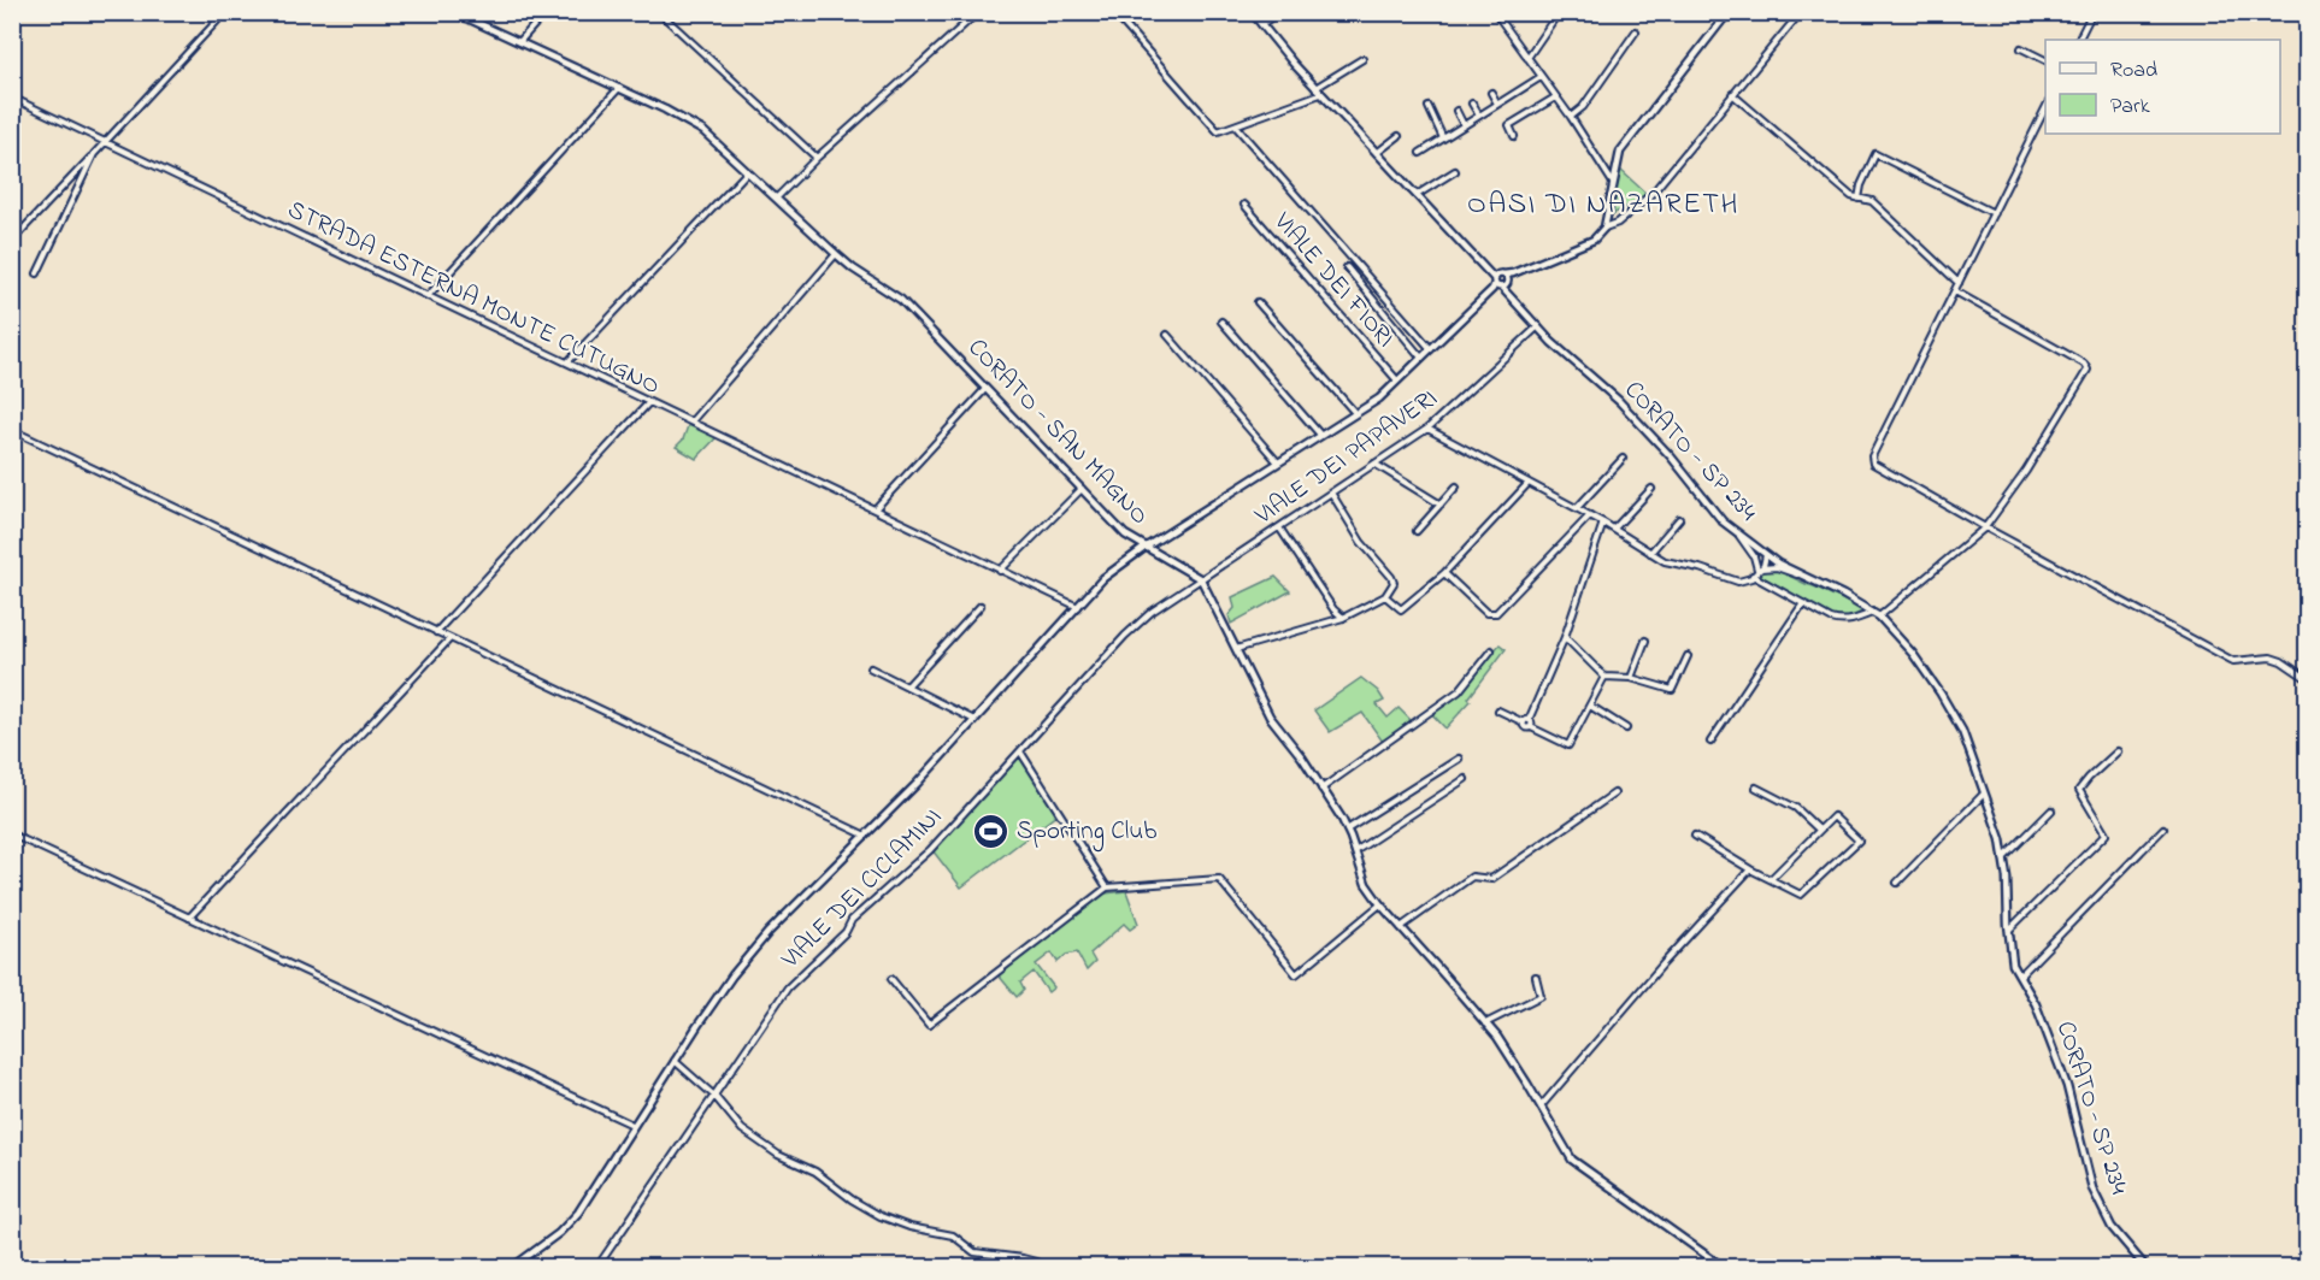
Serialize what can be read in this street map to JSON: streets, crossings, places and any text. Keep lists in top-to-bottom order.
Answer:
{
  "streets": {
    "main road": ["CORATO - SAN MAGNO", "CORATO - SP 234"],
    "street": [
      "VIALE DEI FIORI",
      "STRADA ESTERNA MONTE CUTUGNO",
      "VIALE DEI PAPAVERI",
      "VIALE DEI CICLAMINI"
    ]
  },
  "crossings": [
    ["CORATO - SAN MAGNO", "VIALE DEI PAPAVERI"],
    ["CORATO - SAN MAGNO", "VIALE DEI CICLAMINI"],
    ["CORATO - SP 234", "VIALE DEI PAPAVERI"],
    ["VIALE DEI PAPAVERI", "VIALE DEI CICLAMINI"]
  ],
  "districts": ["OASI DI NAZARETH"],
  "places": {
    "sports": ["Sporting Club"]
  },
  "legend": ["Road", "Park"]
}
